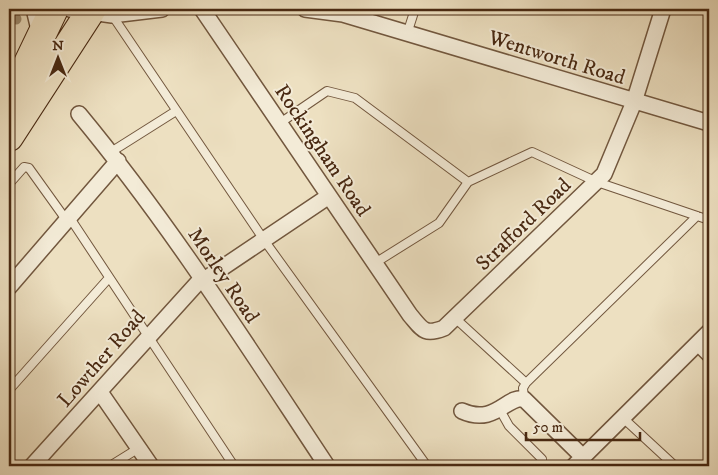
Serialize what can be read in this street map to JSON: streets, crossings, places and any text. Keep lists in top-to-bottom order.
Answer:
{
  "streets": {
    "street": [
      "Wentworth Road",
      "Rockingham Road",
      "Strafford Road",
      "Morley Road",
      "Lowther Road"
    ]
  },
  "crossings": [
    ["Wentworth Road", "Strafford Road"],
    ["Rockingham Road", "Strafford Road"],
    ["Rockingham Road", "Lowther Road"],
    ["Morley Road", "Lowther Road"]
  ],
  "scale_bar": "50 m",
  "north": "top"
}
